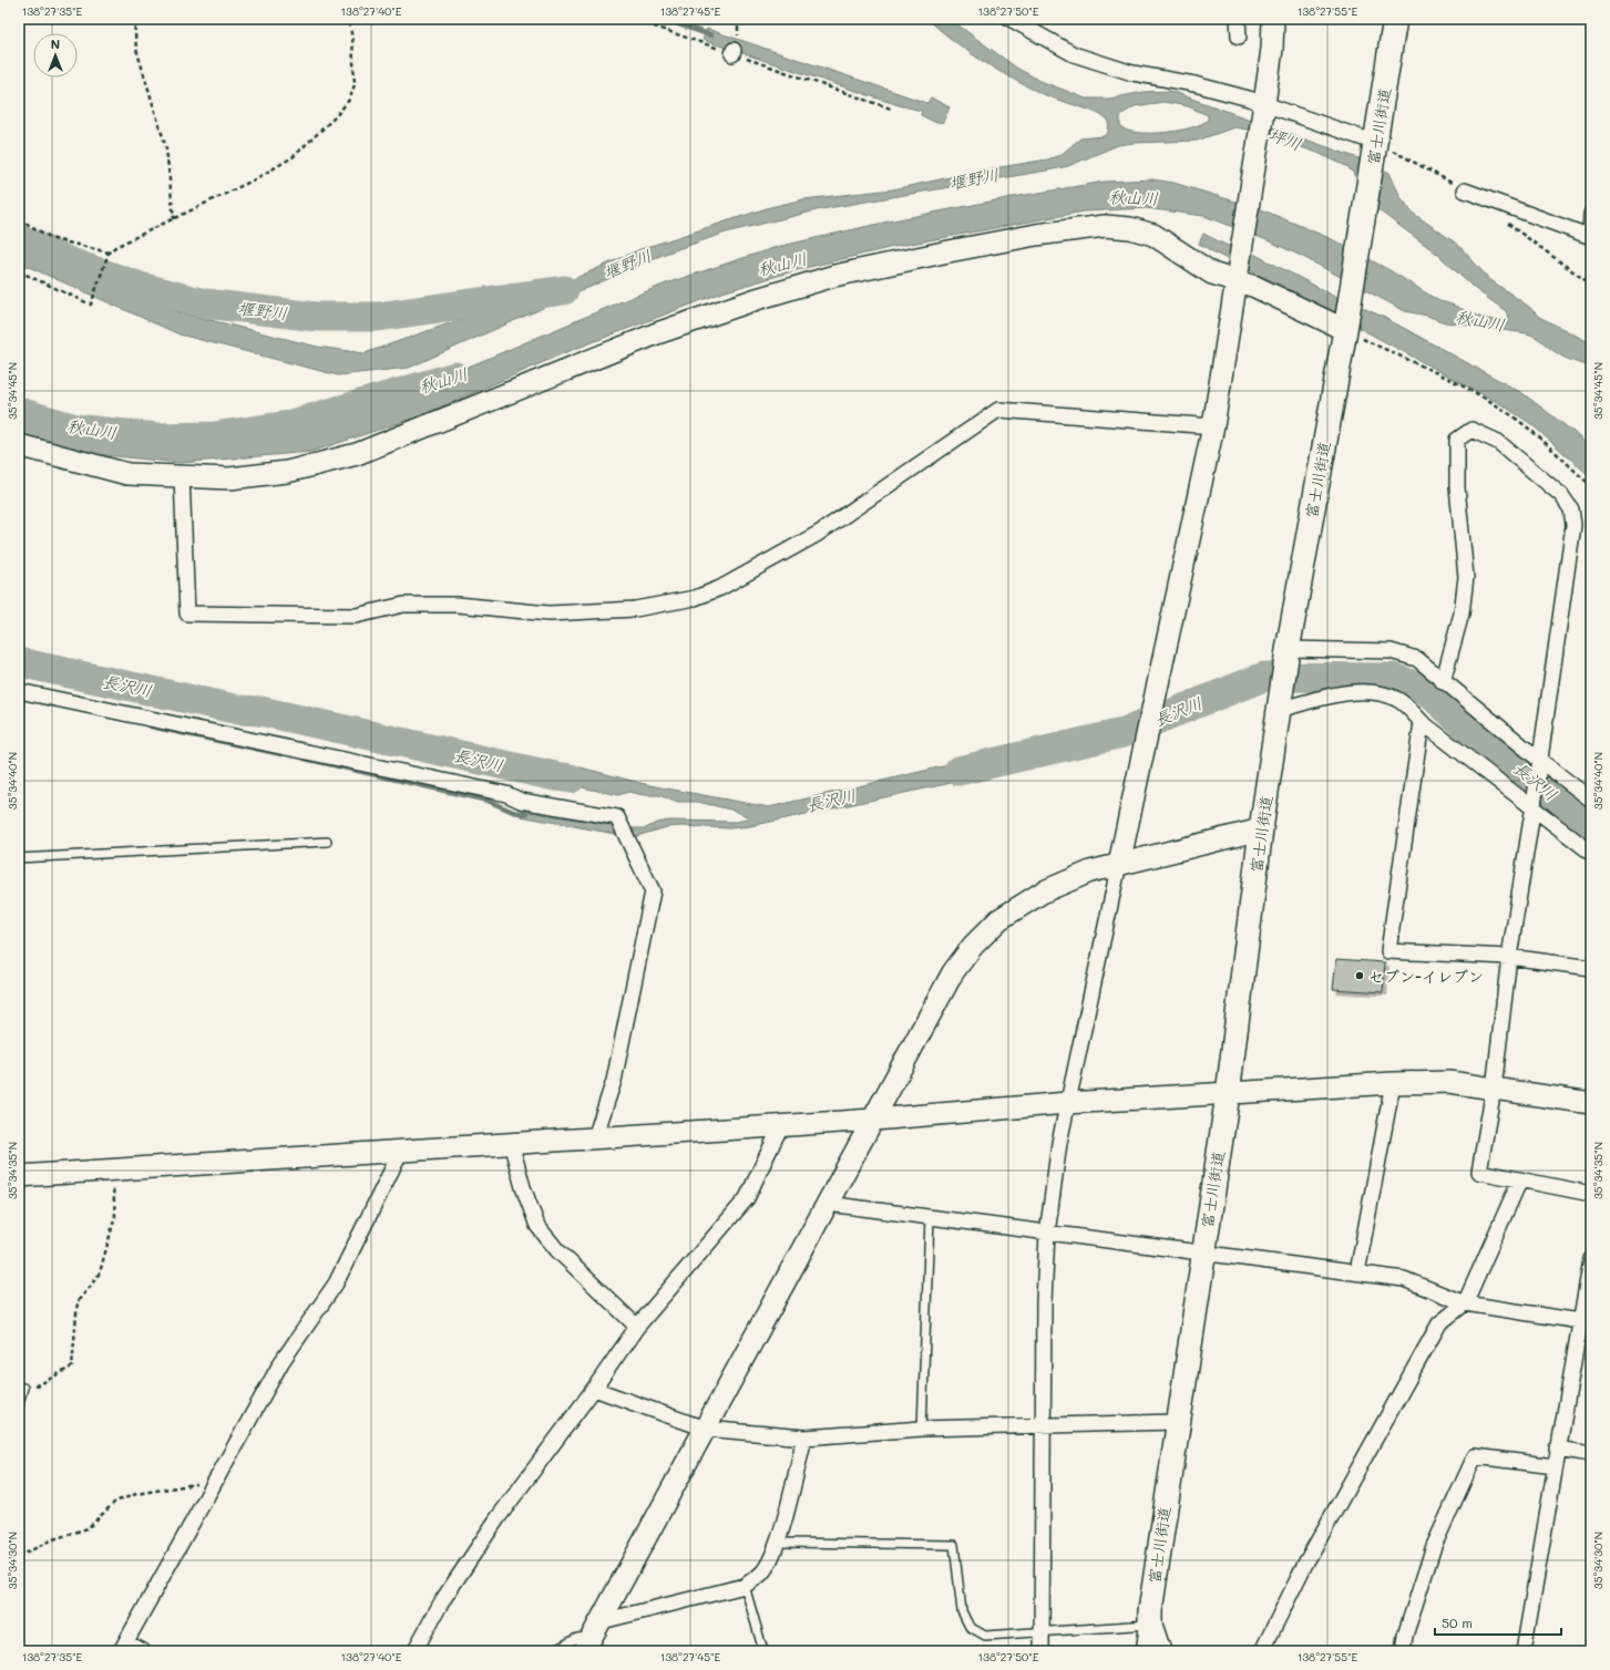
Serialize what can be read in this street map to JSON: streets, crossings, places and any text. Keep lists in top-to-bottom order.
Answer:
{
  "streets": {
    "main road": ["富士川街道"]
  },
  "water": [
    "坪川",
    "堰野川",
    "秋山川",
    "長沢川"
  ],
  "places": ["セブン-イレブン"],
  "scale_bar": "50 m",
  "north": "top",
  "coordinates": [
    "138°27'35\"E",
    "138°27'40\"E",
    "138°27'45\"E",
    "138°27'50\"E",
    "138°27'55\"E",
    "35°34'45\"N",
    "35°34'40\"N",
    "35°34'35\"N",
    "35°34'30\"N"
  ]
}
